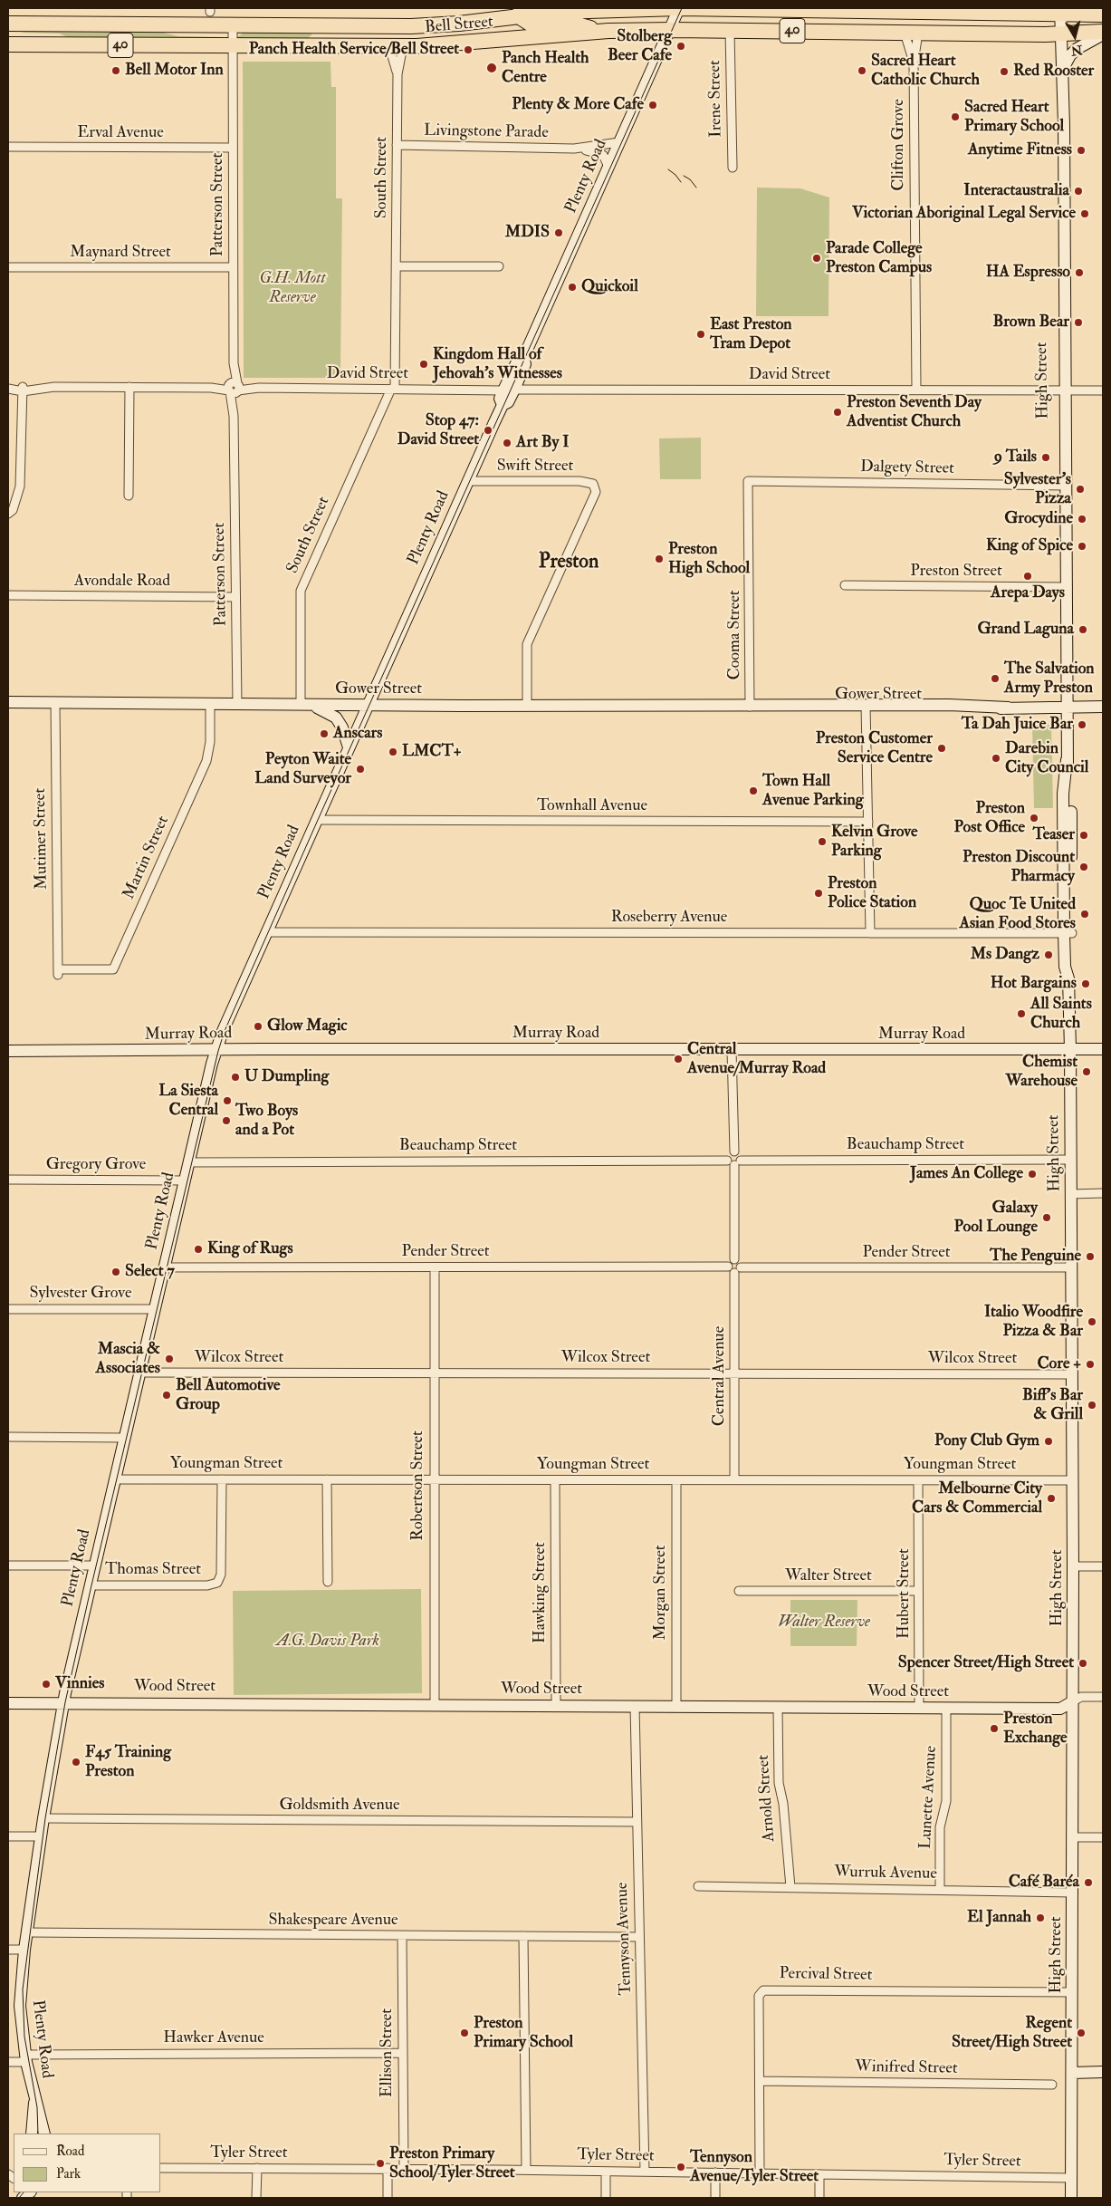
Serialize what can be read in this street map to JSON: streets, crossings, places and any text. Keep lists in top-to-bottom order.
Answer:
{
  "streets": {
    "highway": ["Bell Street", "40"],
    "main road": [
      "Plenty Road",
      "High Street",
      "Gower Street",
      "Murray Road",
      "Wood Street"
    ],
    "street": [
      "Irene Street",
      "Livingstone Parade",
      "Erval Avenue",
      "Clifton Grove",
      "South Street",
      "Patterson Street",
      "Maynard Street",
      "David Street",
      "Swift Street",
      "Dalgety Street",
      "Preston Street",
      "Avondale Road",
      "Cooma Street",
      "Townhall Avenue",
      "Mutimer Street",
      "Martin Street",
      "Roseberry Avenue",
      "Beauchamp Street",
      "Gregory Grove",
      "Pender Street",
      "Sylvester Grove",
      "Wilcox Street",
      "Central Avenue",
      "Youngman Street",
      "Robertson Street",
      "Thomas Street",
      "Walter Street",
      "Hawking Street",
      "Morgan Street",
      "Hubert Street",
      "Lunette Avenue",
      "Arnold Street",
      "Goldsmith Avenue",
      "Wurruk Avenue",
      "Shakespeare Avenue",
      "Tennyson Avenue",
      "Percival Street",
      "Hawker Avenue",
      "Ellison Street",
      "Winifred Street",
      "Tyler Street"
    ]
  },
  "crossings": [
    ["Bell Street", "Irene Street"],
    ["Bell Street", "Clifton Grove"],
    ["Bell Street", "Plenty Road"],
    ["Bell Street", "South Street"],
    ["Bell Street", "Patterson Street"],
    ["Bell Street", "High Street"],
    ["Livingstone Parade", "Plenty Road"],
    ["Livingstone Parade", "South Street"],
    ["Erval Avenue", "Patterson Street"],
    ["Clifton Grove", "David Street"],
    ["Plenty Road", "David Street"],
    ["Plenty Road", "Swift Street"],
    ["Plenty Road", "Gower Street"],
    ["Plenty Road", "Townhall Avenue"],
    ["Plenty Road", "Roseberry Avenue"],
    ["Plenty Road", "Murray Road"],
    ["Plenty Road", "Beauchamp Street"],
    ["Plenty Road", "Gregory Grove"],
    ["Plenty Road", "Pender Street"],
    ["Plenty Road", "Sylvester Grove"],
    ["Plenty Road", "Wilcox Street"],
    ["Plenty Road", "Youngman Street"],
    ["Plenty Road", "Thomas Street"],
    ["Plenty Road", "Wood Street"],
    ["Plenty Road", "Goldsmith Avenue"],
    ["Plenty Road", "Shakespeare Avenue"],
    ["Plenty Road", "Hawker Avenue"],
    ["South Street", "David Street"],
    ["South Street", "Gower Street"],
    ["Patterson Street", "Maynard Street"],
    ["Patterson Street", "David Street"],
    ["Patterson Street", "Avondale Road"],
    ["Patterson Street", "Gower Street"],
    ["David Street", "High Street"],
    ["High Street", "Dalgety Street"],
    ["High Street", "Preston Street"],
    ["High Street", "Gower Street"],
    ["High Street", "Roseberry Avenue"],
    ["High Street", "Murray Road"],
    ["High Street", "Beauchamp Street"],
    ["High Street", "Pender Street"],
    ["High Street", "Wilcox Street"],
    ["High Street", "Youngman Street"],
    ["High Street", "Wood Street"],
    ["High Street", "Wurruk Avenue"],
    ["High Street", "Percival Street"],
    ["High Street", "Tyler Street"],
    ["Swift Street", "Gower Street"],
    ["Dalgety Street", "Cooma Street"],
    ["Cooma Street", "Gower Street"],
    ["Gower Street", "Mutimer Street"],
    ["Gower Street", "Martin Street"],
    ["Mutimer Street", "Martin Street"],
    ["Pender Street", "Central Avenue"],
    ["Pender Street", "Robertson Street"],
    ["Wilcox Street", "Central Avenue"],
    ["Wilcox Street", "Robertson Street"],
    ["Central Avenue", "Youngman Street"],
    ["Youngman Street", "Robertson Street"],
    ["Youngman Street", "Thomas Street"],
    ["Youngman Street", "Hawking Street"],
    ["Youngman Street", "Morgan Street"],
    ["Youngman Street", "Hubert Street"],
    ["Robertson Street", "Wood Street"],
    ["Walter Street", "Hubert Street"],
    ["Hawking Street", "Wood Street"],
    ["Morgan Street", "Wood Street"],
    ["Hubert Street", "Wood Street"],
    ["Wood Street", "Lunette Avenue"],
    ["Wood Street", "Arnold Street"],
    ["Wood Street", "Tennyson Avenue"],
    ["Lunette Avenue", "Wurruk Avenue"],
    ["Arnold Street", "Wurruk Avenue"],
    ["Goldsmith Avenue", "Tennyson Avenue"],
    ["Shakespeare Avenue", "Tennyson Avenue"],
    ["Shakespeare Avenue", "Ellison Street"],
    ["Tennyson Avenue", "Tyler Street"],
    ["Percival Street", "Winifred Street"],
    ["Percival Street", "Tyler Street"],
    ["Hawker Avenue", "Ellison Street"],
    ["Ellison Street", "Tyler Street"]
  ],
  "districts": ["Preston"],
  "parks": ["G.H. Mott Reserve", "Walter Reserve", "A.G. Davis Park"],
  "places": [
    "Stolberg Beer Cafe",
    "Panch Health Service/Bell Street",
    "Panch Health Centre",
    "Bell Motor Inn",
    "Sacred Heart Catholic Church",
    "Red Rooster",
    "Plenty & More Cafe",
    "Sacred Heart Primary School",
    "Anytime Fitness",
    "Interactaustralia",
    "Victorian Aboriginal Legal Service",
    "MDIS",
    "Parade College Preston Campus",
    "HA Espresso",
    "Quickoil",
    "Brown Bear",
    "East Preston Tram Depot",
    "Kingdom Hall of Jehovah's Witnesses",
    "Preston Seventh Day Adventist Church",
    "Stop 47: David Street",
    "Art By I",
    "9 Tails",
    "Sylvester’s Pizza",
    "Grocydine",
    "King of Spice",
    "Preston High School",
    "Arepa Days",
    "Grand Laguna",
    "The Salvation Army Preston",
    "Ta Dah Juice Bar",
    "Anscars",
    "Preston Customer Service Centre",
    "LMCT+",
    "Darebin City Council",
    "Peyton Waite Land Surveyor",
    "Town Hall Avenue Parking",
    "Preston Post Office",
    "Teaser",
    "Kelvin Grove Parking",
    "Preston Discount Pharmacy",
    "Preston Police Station",
    "Quoc Te United Asian Food Stores",
    "Ms Dangz",
    "Hot Bargains",
    "All Saints Church",
    "Glow Magic",
    "Central Avenue/Murray Road",
    "Chemist Warehouse",
    "U Dumpling",
    "La Siesta Central",
    "Two Boys and a Pot",
    "James An College",
    "Galaxy Pool Lounge",
    "King of Rugs",
    "The Penguine",
    "Select 7",
    "Italio Woodfire Pizza & Bar",
    "Mascia & Associates",
    "Core +",
    "Bell Automotive Group",
    "Biff’s Bar & Grill",
    "Pony Club Gym",
    "Melbourne City Cars & Commercial",
    "Spencer Street/High Street",
    "Vinnies",
    "Preston Exchange",
    "F45 Training Preston",
    "Café Baréa",
    "El Jannah",
    "Preston Primary School",
    "Regent Street/High Street",
    "Preston Primary School/Tyler Street",
    "Tennyson Avenue/Tyler Street"
  ],
  "legend": ["Road", "Park"],
  "north": "bottom"
}
